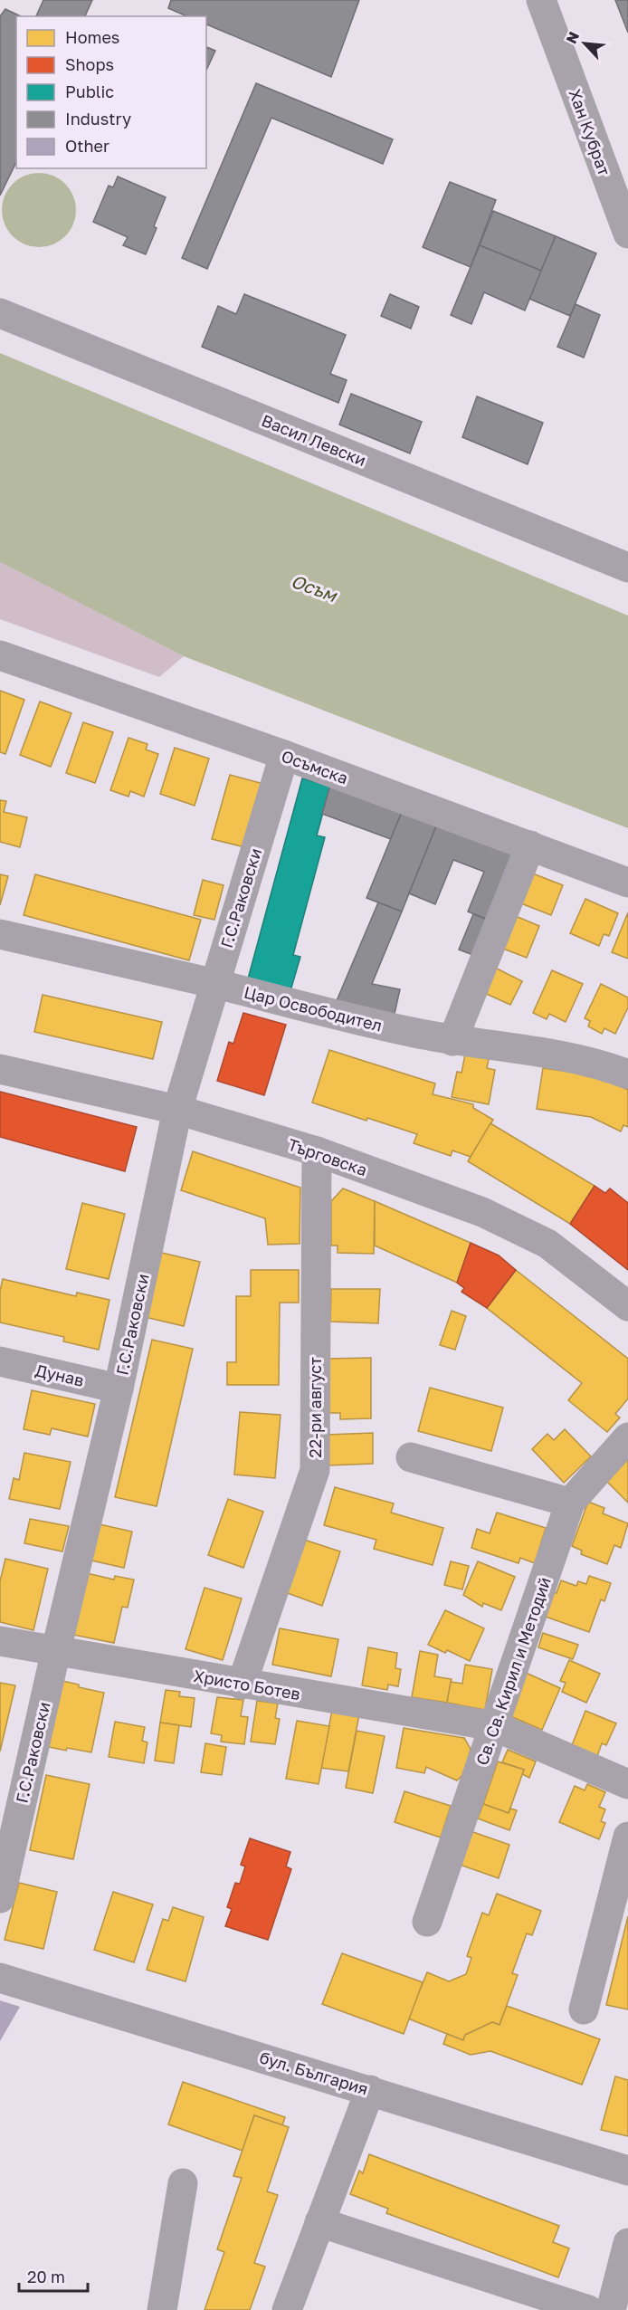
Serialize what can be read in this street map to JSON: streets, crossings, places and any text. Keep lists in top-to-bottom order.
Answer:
{
  "streets": {
    "street": [
      "Хан Кубрат",
      "Васил Левски",
      "Осъмска",
      "Г.С.Раковски",
      "Цар Освободител",
      "Търговска",
      "Дунав",
      "22-ри август",
      "Св. Св. Кирил и Методий",
      "Христо Ботев",
      "бул. България"
    ]
  },
  "crossings": [
    ["Осъмска", "Г.С.Раковски"],
    ["Г.С.Раковски", "Цар Освободител"],
    ["Г.С.Раковски", "Търговска"],
    ["Г.С.Раковски", "Дунав"],
    ["Г.С.Раковски", "Христо Ботев"],
    ["Търговска", "22-ри август"],
    ["22-ри август", "Христо Ботев"],
    ["Св. Св. Кирил и Методий", "Христо Ботев"]
  ],
  "water": ["Осъм"],
  "legend": [
    "Homes",
    "Shops",
    "Public",
    "Industry",
    "Other"
  ],
  "scale_bar": "20 m",
  "north": "top left"
}
